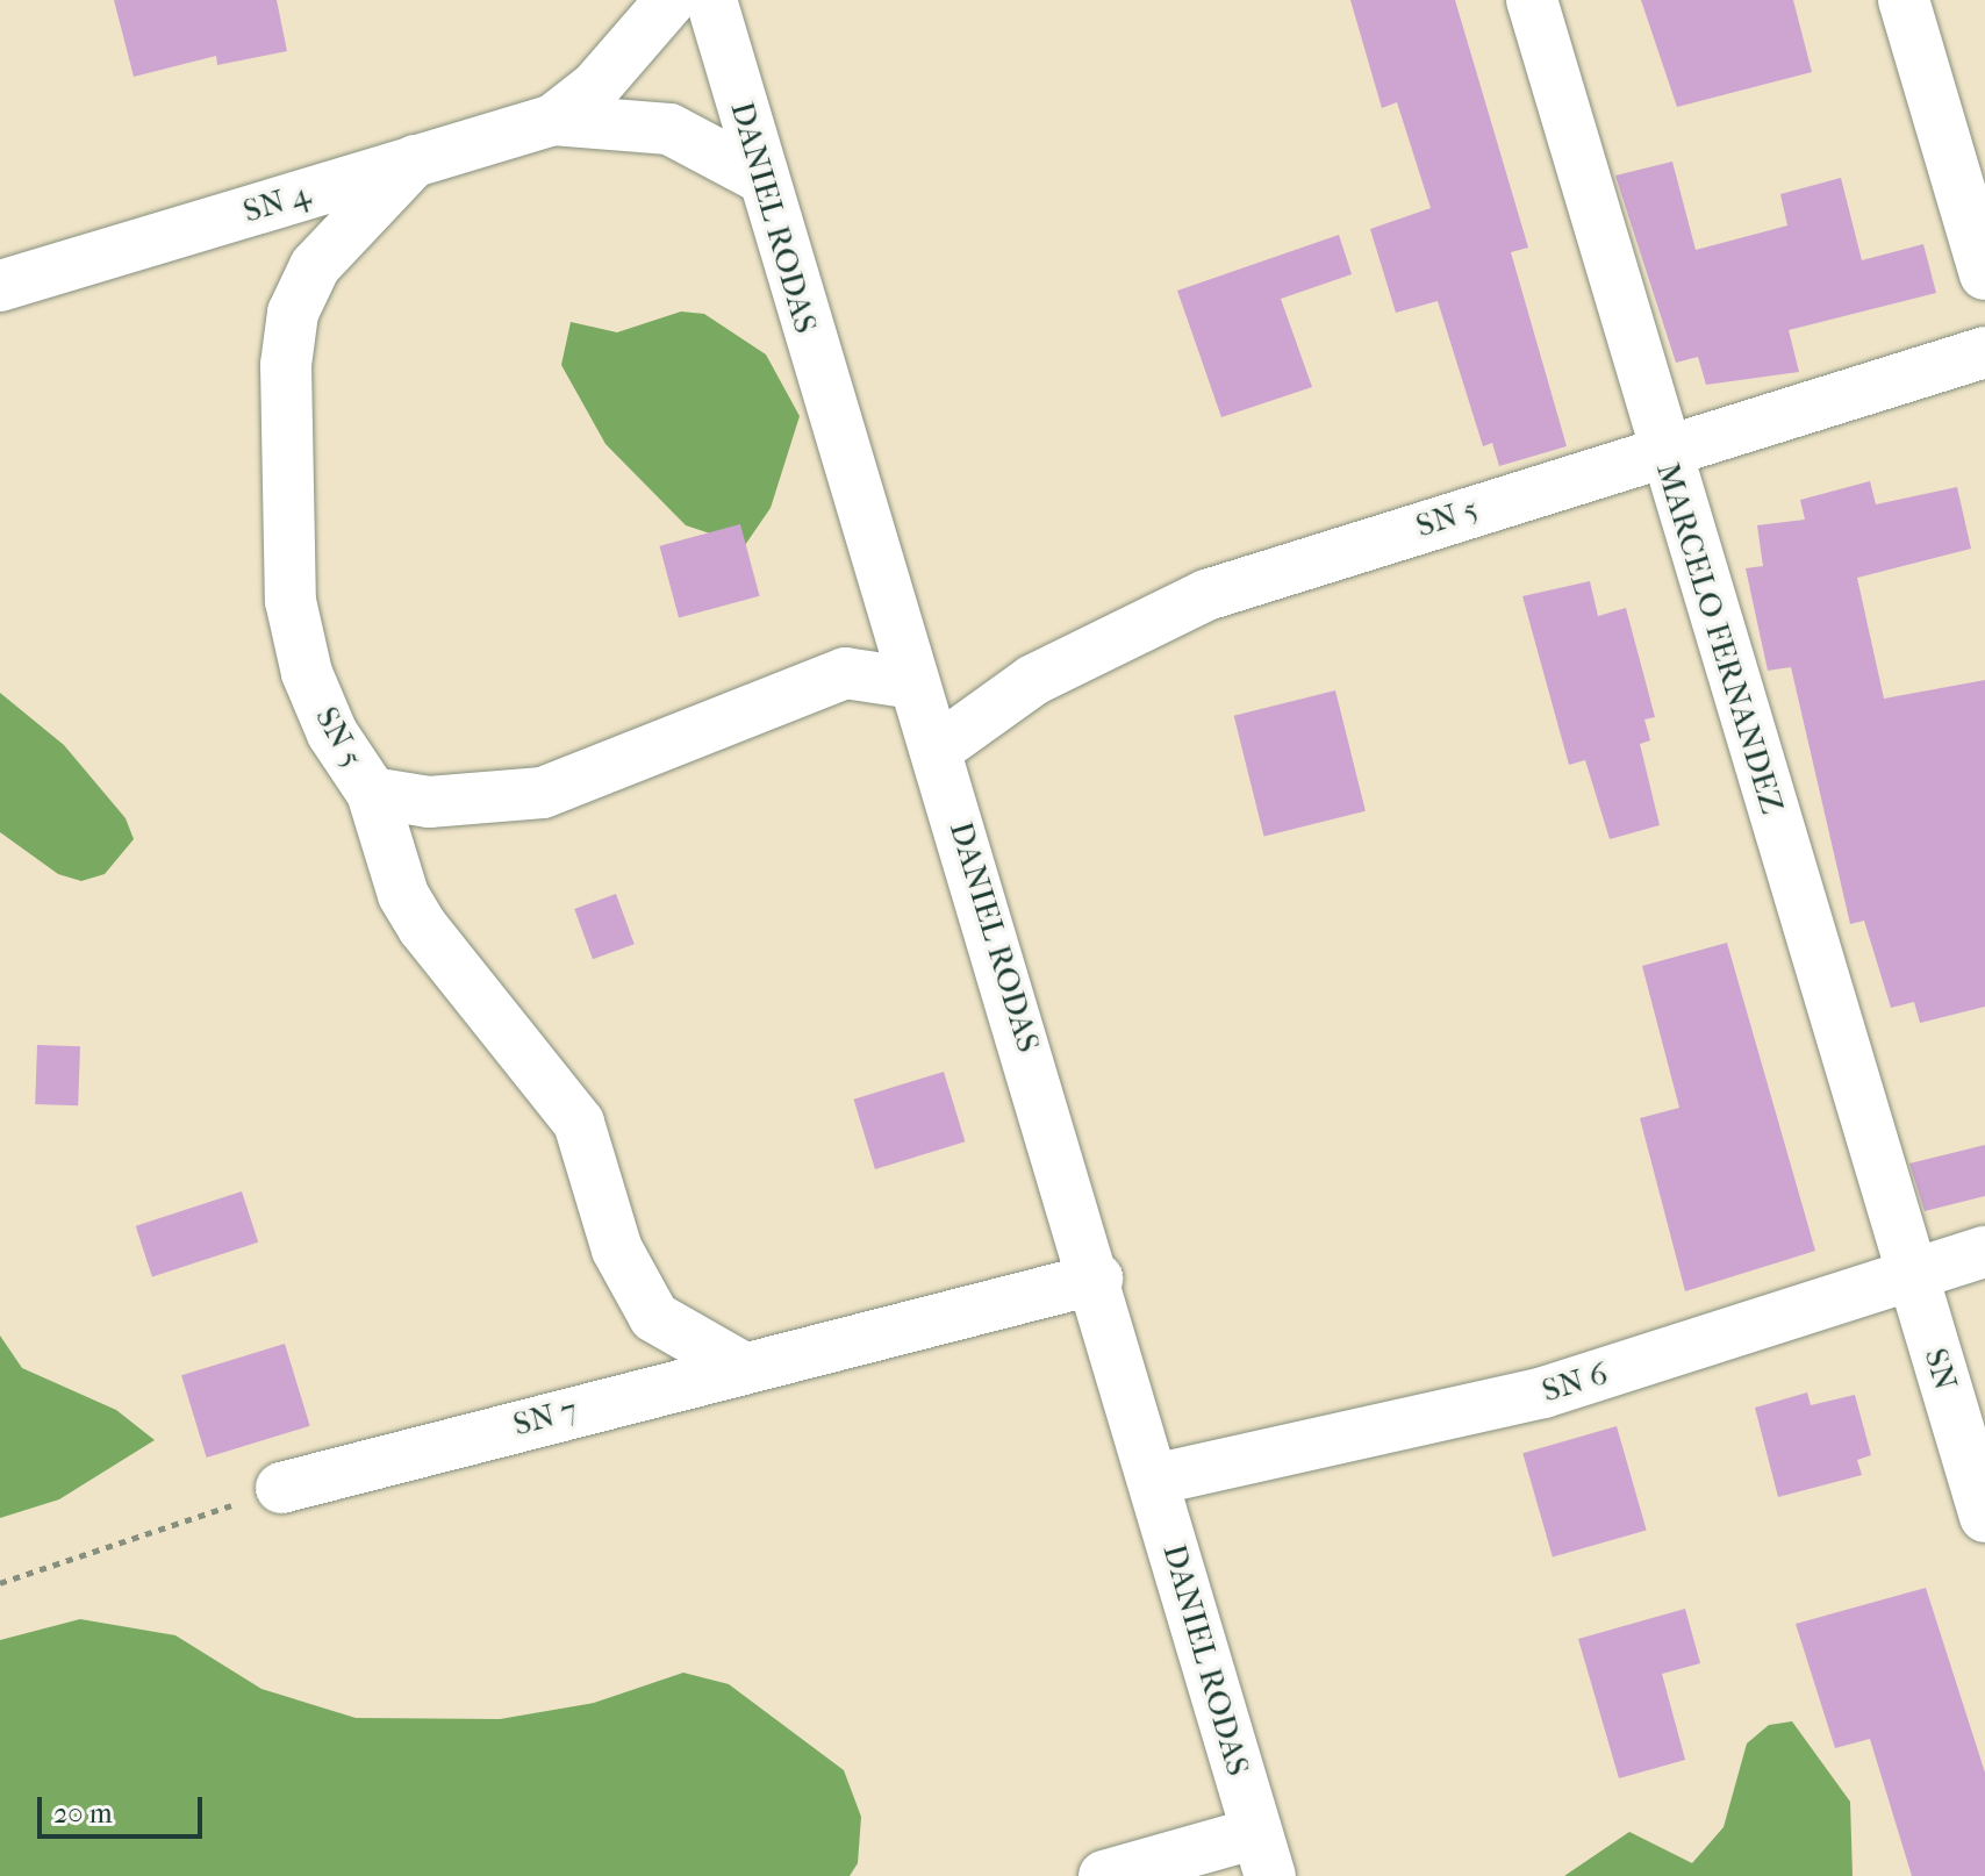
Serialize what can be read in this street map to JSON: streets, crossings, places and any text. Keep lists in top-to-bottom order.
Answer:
{
  "streets": {
    "street": [
      "SN 4",
      "DANIEL RODAS",
      "SN 5",
      "MARCELO FERNANDEZ",
      "SN",
      "SN 6",
      "SN 7"
    ]
  },
  "crossings": [
    ["SN 4", "DANIEL RODAS"],
    ["SN 4", "SN 5"],
    ["DANIEL RODAS", "SN 5"],
    ["DANIEL RODAS", "SN 6"],
    ["DANIEL RODAS", "SN 7"],
    ["SN 5", "MARCELO FERNANDEZ"],
    ["MARCELO FERNANDEZ", "SN"],
    ["MARCELO FERNANDEZ", "SN 6"],
    ["SN", "SN 6"]
  ],
  "scale_bar": "20 m"
}
